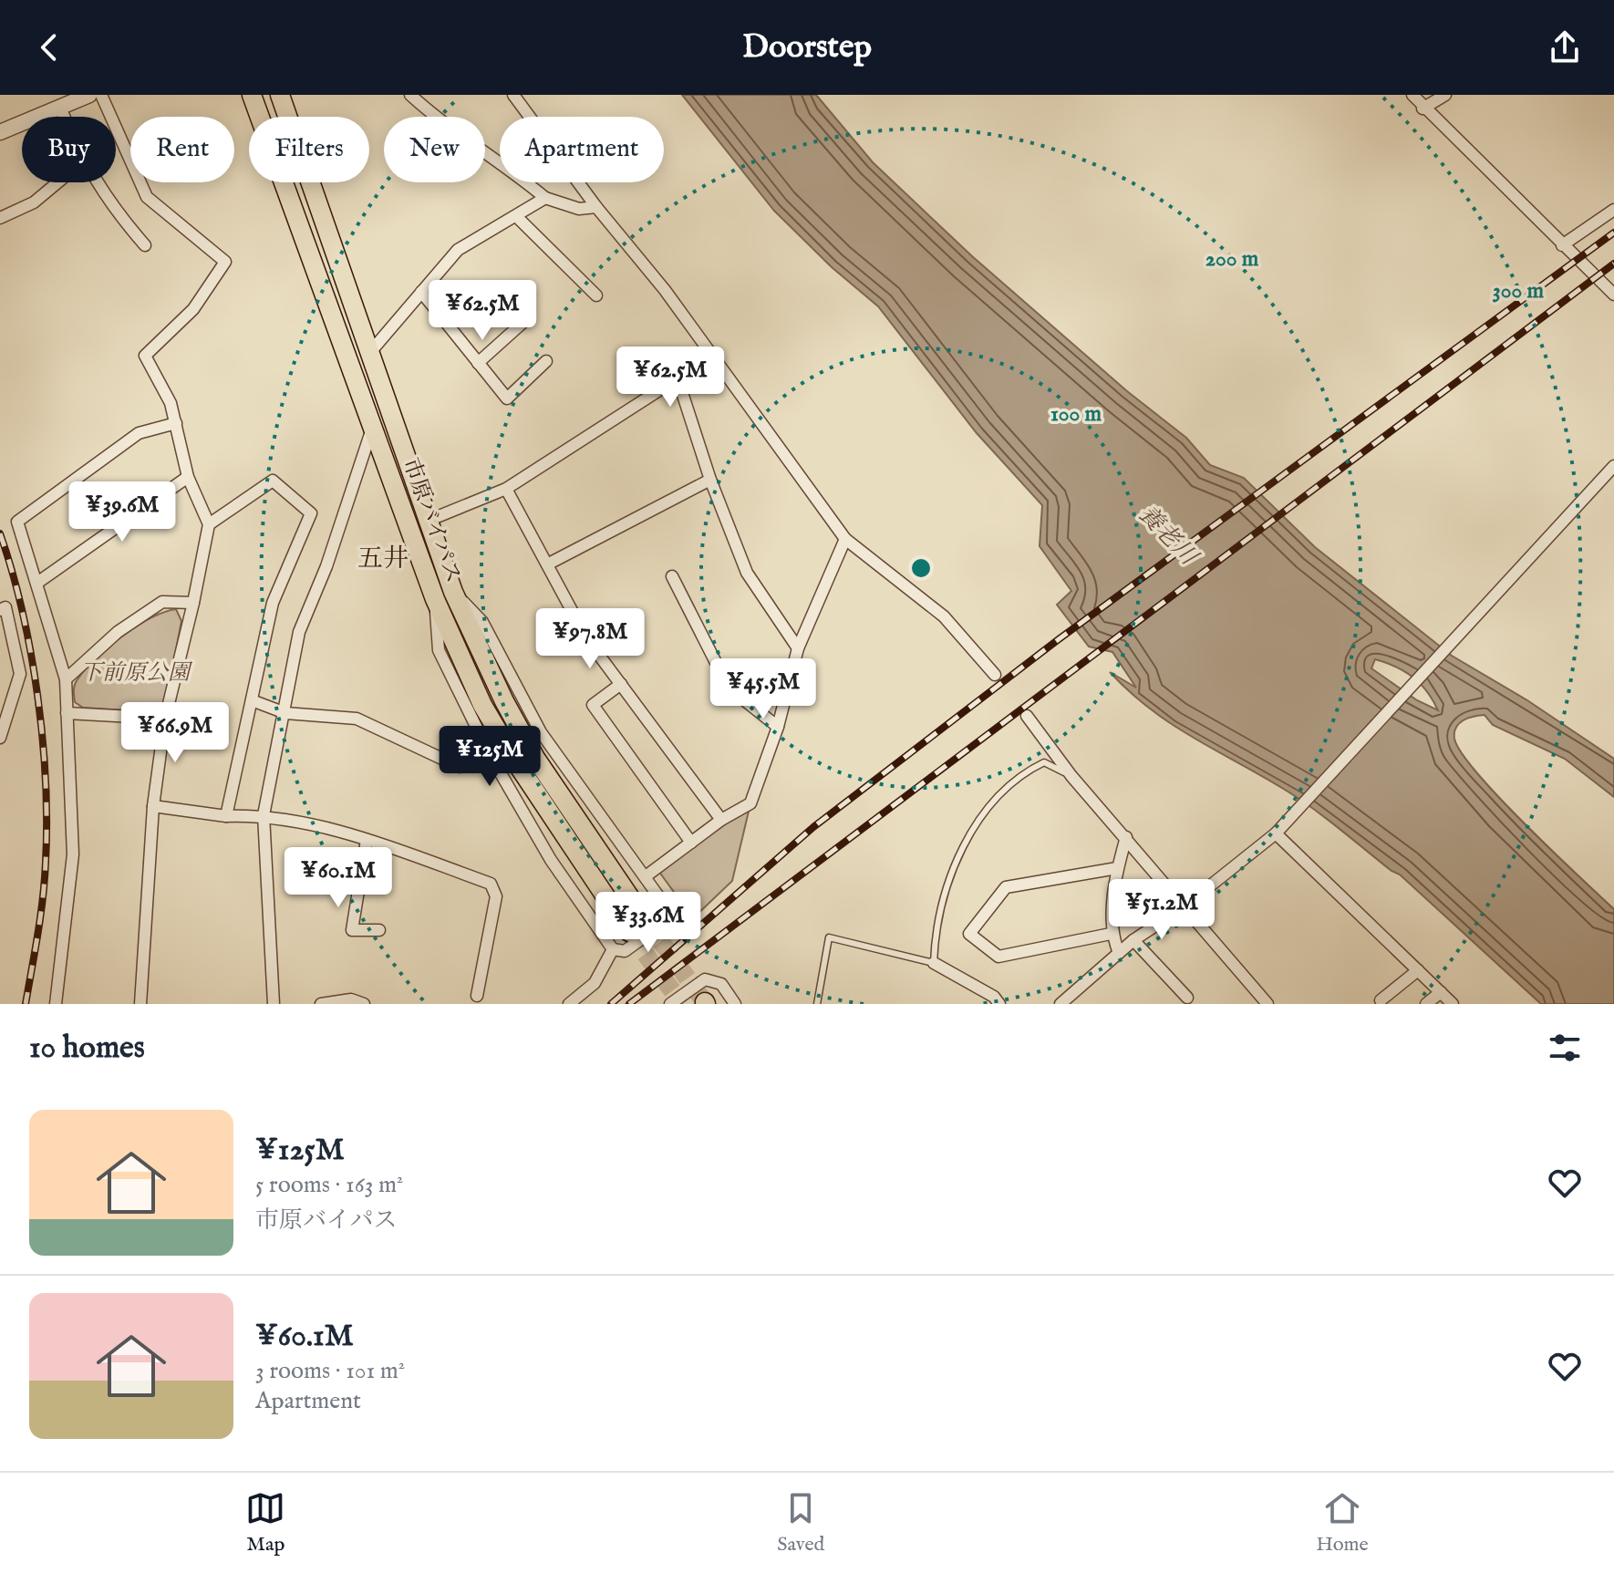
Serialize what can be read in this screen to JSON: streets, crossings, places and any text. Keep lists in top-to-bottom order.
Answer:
{
  "streets": {
    "highway": ["市原バイパス"]
  },
  "districts": ["五井"],
  "water": ["養老川"],
  "parks": ["下前原公園"],
  "page": {
    "header": "Doorstep",
    "chip": [
      "Buy",
      "Rent",
      "Filters",
      "New",
      "Apartment"
    ],
    "price": [
      "¥62.5M",
      "¥62.5M",
      "¥39.6M",
      "¥97.8M",
      "¥45.5M",
      "¥66.9M",
      "¥125M",
      "¥60.1M",
      "¥51.2M",
      "¥33.6M"
    ],
    "heading": "10 homes",
    "list": [
      {
        "name": "¥125M",
        "note": "5 rooms · 163 m² · 市原バイパス"
      },
      {
        "name": "¥60.1M",
        "note": "3 rooms · 101 m² · Apartment"
      }
    ],
    "tabs": ["Map", "Saved", "Home"]
  },
  "rings": ["200 m", "300 m", "100 m"]
}
